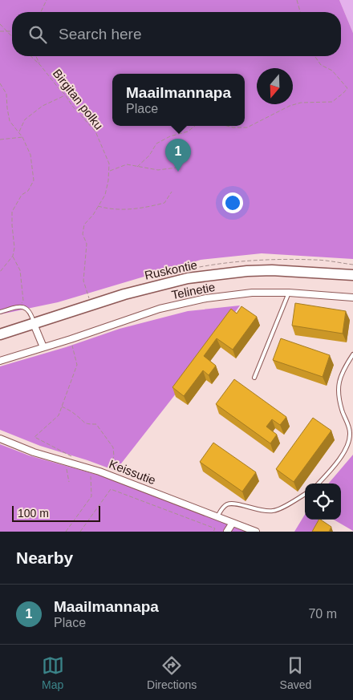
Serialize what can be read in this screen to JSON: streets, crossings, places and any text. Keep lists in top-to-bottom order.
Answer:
{
  "streets": {
    "main road": ["Ruskontie"],
    "street": ["Telinetie", "Keissutie"],
    "path": ["Birgitan polku"]
  },
  "scale_bar": "100 m",
  "north": "bottom",
  "page": {
    "search": "Search here",
    "popup": ["Maailmannapa", "Place"],
    "pins": "1",
    "scale": "100 m",
    "heading": "Nearby",
    "list": [
      {
        "mark": "1",
        "name": "Maailmannapa",
        "note": "Place",
        "value": "70 m"
      }
    ],
    "nav": ["Map", "Directions", "Saved"]
  }
}
